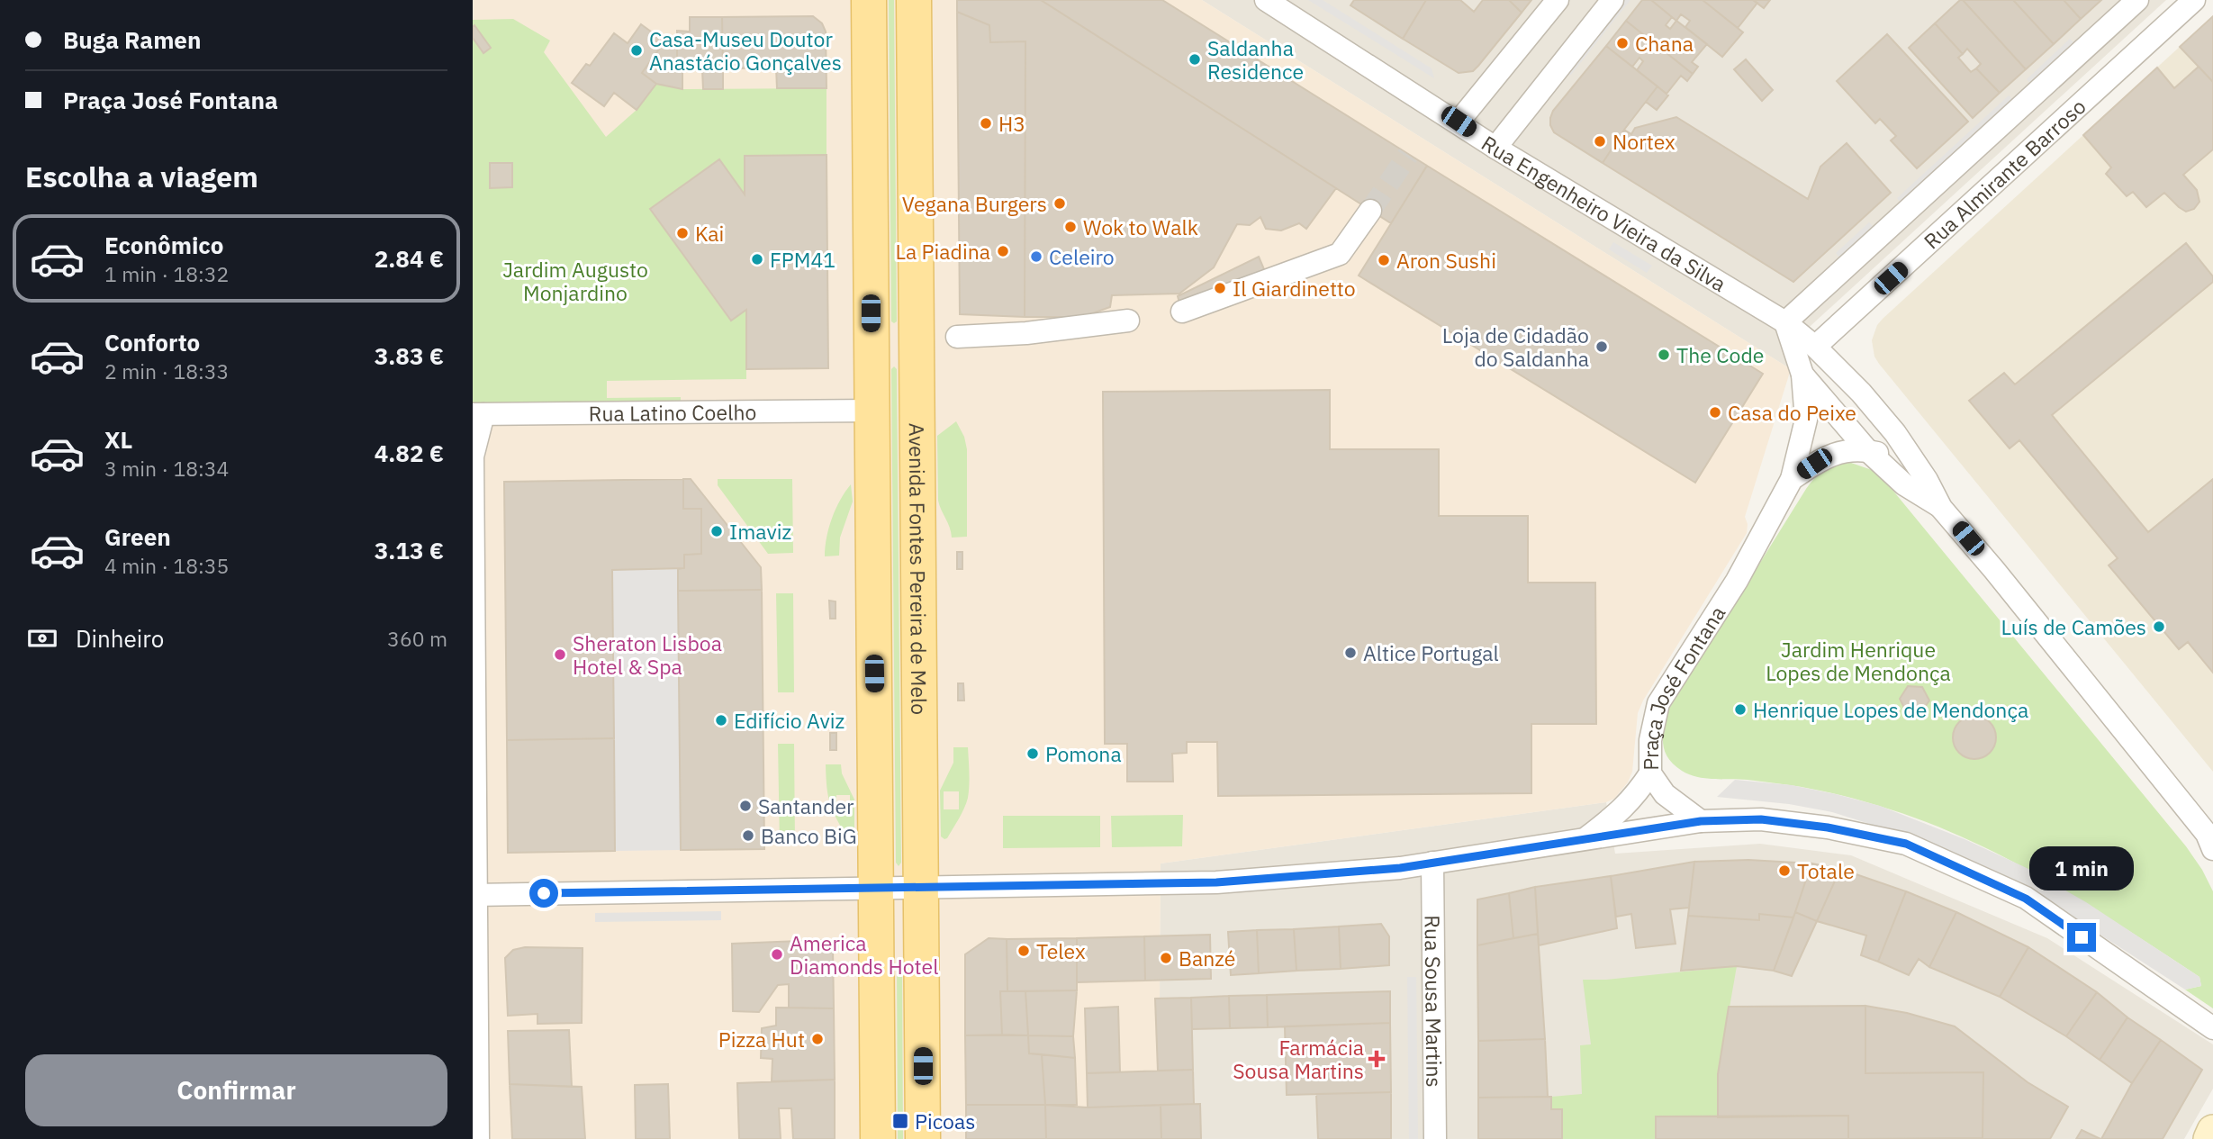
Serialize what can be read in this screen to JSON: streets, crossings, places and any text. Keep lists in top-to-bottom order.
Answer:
{
  "streets": {
    "main road": ["Avenida Fontes Pereira de Melo"],
    "street": [
      "Rua Almirante Barroso",
      "Rua Engenheiro Vieira da Silva",
      "Rua Latino Coelho",
      "Praça José Fontana",
      "Rua Sousa Martins"
    ]
  },
  "crossings": [
    ["Rua Almirante Barroso", "Rua Engenheiro Vieira da Silva"],
    ["Rua Almirante Barroso", "Praça José Fontana"],
    ["Rua Engenheiro Vieira da Silva", "Praça José Fontana"]
  ],
  "parks": ["Jardim Augusto Monjardino", "Jardim Henrique Lopes de Mendonça"],
  "places": {
    "other": [
      "Chana",
      "Casa-Museu Doutor Anastácio Gonçalves",
      "Saldanha Residence",
      "H3",
      "Nortex",
      "Vegana Burgers",
      "Wok to Walk",
      "Kai",
      "La Piadina",
      "Celeiro",
      "FPM41",
      "Aron Sushi",
      "Il Giardinetto",
      "Loja de Cidadão do Saldanha",
      "The Code",
      "Casa do Peixe",
      "Imaviz",
      "Luís de Camões",
      "Altice Portugal",
      "Sheraton Lisboa Hotel & Spa",
      "Henrique Lopes de Mendonça",
      "Edifício Aviz",
      "Pomona",
      "Santander",
      "Banco BiG",
      "Totale",
      "Telex",
      "America Diamonds Hotel",
      "Banzé",
      "Pizza Hut"
    ],
    "health": ["Farmácia Sousa Martins"],
    "transit": ["Picoas"]
  },
  "page": {
    "banner": ["Buga Ramen", "Praça José Fontana"],
    "heading": "Escolha a viagem",
    "list": [
      {
        "name": "Econômico",
        "note": "1 min · 18:32",
        "value": "2.84 €"
      },
      {
        "name": "Conforto",
        "note": "2 min · 18:33",
        "value": "3.83 €"
      },
      {
        "name": "XL",
        "note": "3 min · 18:34",
        "value": "4.82 €"
      },
      {
        "name": "Green",
        "note": "4 min · 18:35",
        "value": "3.13 €"
      }
    ],
    "pay": ["Dinheiro", "360 m"],
    "bubble": "1 min",
    "buttons": "Confirmar"
  }
}
